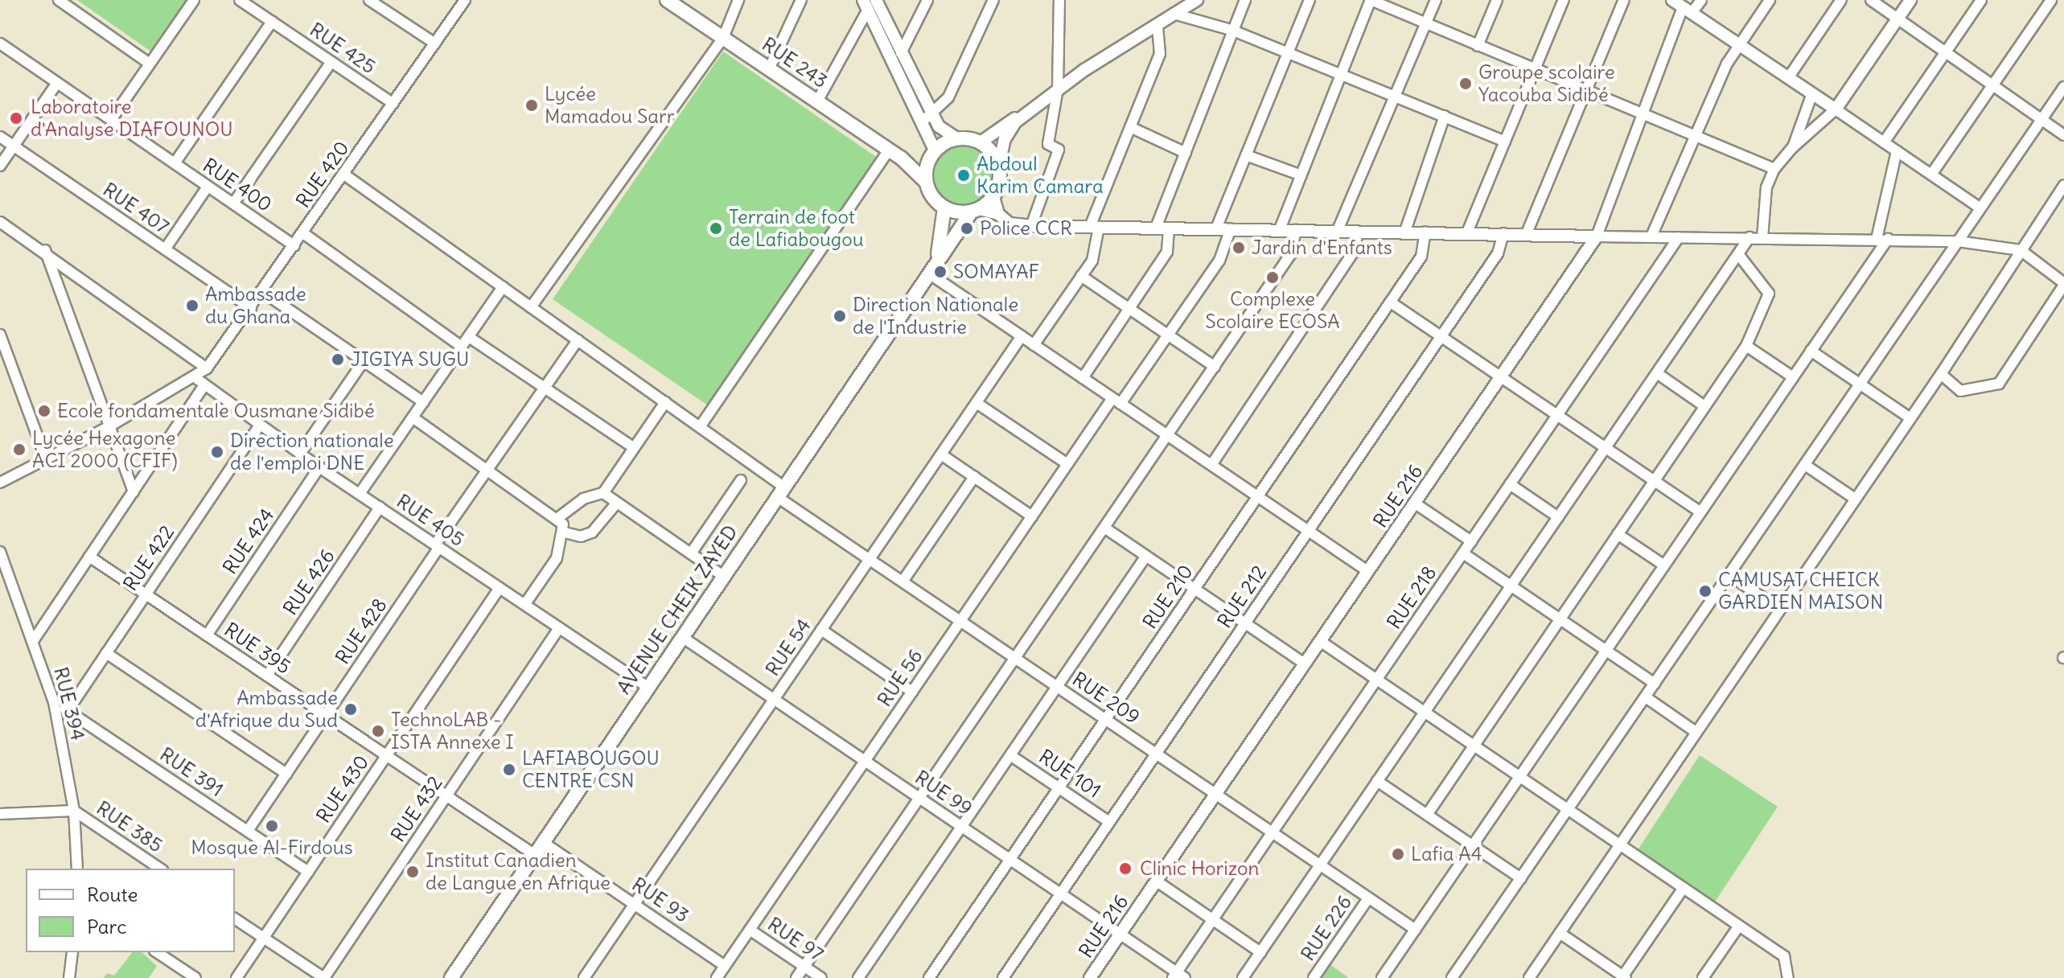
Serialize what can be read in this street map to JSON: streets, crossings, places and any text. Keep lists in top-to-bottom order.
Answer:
{
  "streets": {
    "main road": ["RUE 243", "AVENUE CHEIK ZAYED"],
    "street": [
      "RUE 425",
      "RUE 420",
      "RUE 400",
      "RUE 407",
      "RUE 216",
      "RUE 405",
      "RUE 424",
      "RUE 422",
      "RUE 426",
      "RUE 210",
      "RUE 212",
      "RUE 218",
      "RUE 428",
      "RUE 54",
      "RUE 395",
      "RUE 56",
      "RUE 209",
      "RUE 394",
      "RUE 391",
      "RUE 101",
      "RUE 430",
      "RUE 99",
      "RUE 432",
      "RUE 385",
      "RUE 93",
      "RUE 226",
      "RUE 97"
    ]
  },
  "crossings": [
    ["RUE 425", "RUE 420"],
    ["RUE 243", "AVENUE CHEIK ZAYED"],
    ["RUE 420", "RUE 400"],
    ["RUE 420", "RUE 407"],
    ["RUE 420", "RUE 405"],
    ["RUE 420", "RUE 209"],
    ["RUE 216", "RUE 209"],
    ["RUE 216", "RUE 99"],
    ["RUE 405", "RUE 424"],
    ["RUE 405", "RUE 422"],
    ["RUE 405", "RUE 426"],
    ["RUE 405", "AVENUE CHEIK ZAYED"],
    ["RUE 405", "RUE 428"],
    ["RUE 405", "RUE 430"],
    ["RUE 405", "RUE 432"],
    ["RUE 424", "RUE 395"],
    ["RUE 422", "RUE 395"],
    ["RUE 422", "RUE 391"],
    ["RUE 426", "RUE 395"],
    ["RUE 210", "RUE 209"],
    ["RUE 210", "RUE 101"],
    ["RUE 210", "RUE 99"],
    ["RUE 212", "RUE 209"],
    ["RUE 212", "RUE 101"],
    ["RUE 212", "RUE 99"],
    ["RUE 218", "RUE 209"],
    ["RUE 218", "RUE 99"],
    ["AVENUE CHEIK ZAYED", "RUE 395"],
    ["AVENUE CHEIK ZAYED", "RUE 209"],
    ["AVENUE CHEIK ZAYED", "RUE 99"],
    ["AVENUE CHEIK ZAYED", "RUE 93"],
    ["RUE 428", "RUE 395"],
    ["RUE 428", "RUE 209"],
    ["RUE 428", "RUE 391"],
    ["RUE 54", "RUE 209"],
    ["RUE 54", "RUE 99"],
    ["RUE 54", "RUE 93"],
    ["RUE 395", "RUE 430"],
    ["RUE 395", "RUE 432"],
    ["RUE 56", "RUE 209"],
    ["RUE 56", "RUE 99"],
    ["RUE 56", "RUE 93"],
    ["RUE 56", "RUE 97"],
    ["RUE 209", "RUE 226"],
    ["RUE 394", "RUE 391"],
    ["RUE 394", "RUE 385"],
    ["RUE 391", "RUE 430"]
  ],
  "places": [
    "Groupe scolaire Yacouba Sidibé",
    "Lycée Mamadou Sarr",
    "Laboratoire d'Analyse DIAFOUNOU",
    "Abdoul Karim Camara",
    "Terrain de foot de Lafiabougou",
    "Police CCR",
    "Jardin d'Enfants",
    "SOMAYAF",
    "Complexe Scolaire ECOSA",
    "Ambassade du Ghana",
    "Direction Nationale de l'Industrie",
    "JIGIYA SUGU",
    "Ecole fondamentale Ousmane Sidibé",
    "Lycée Hexagone ACI 2000 (CFIF)",
    "Direction nationale de l'emploi DNE",
    "CAMUSAT CHEICK GARDIEN MAISON",
    "Ambassade d'Afrique du Sud",
    "TechnoLAB - ISTA Annexe I",
    "LAFIABOUGOU CENTRE CSN",
    "Mosque Al-Firdous",
    "Lafia A4",
    "Clinic Horizon",
    "Institut Canadien de Langue en Afrique"
  ],
  "legend": ["Route", "Parc"]
}
